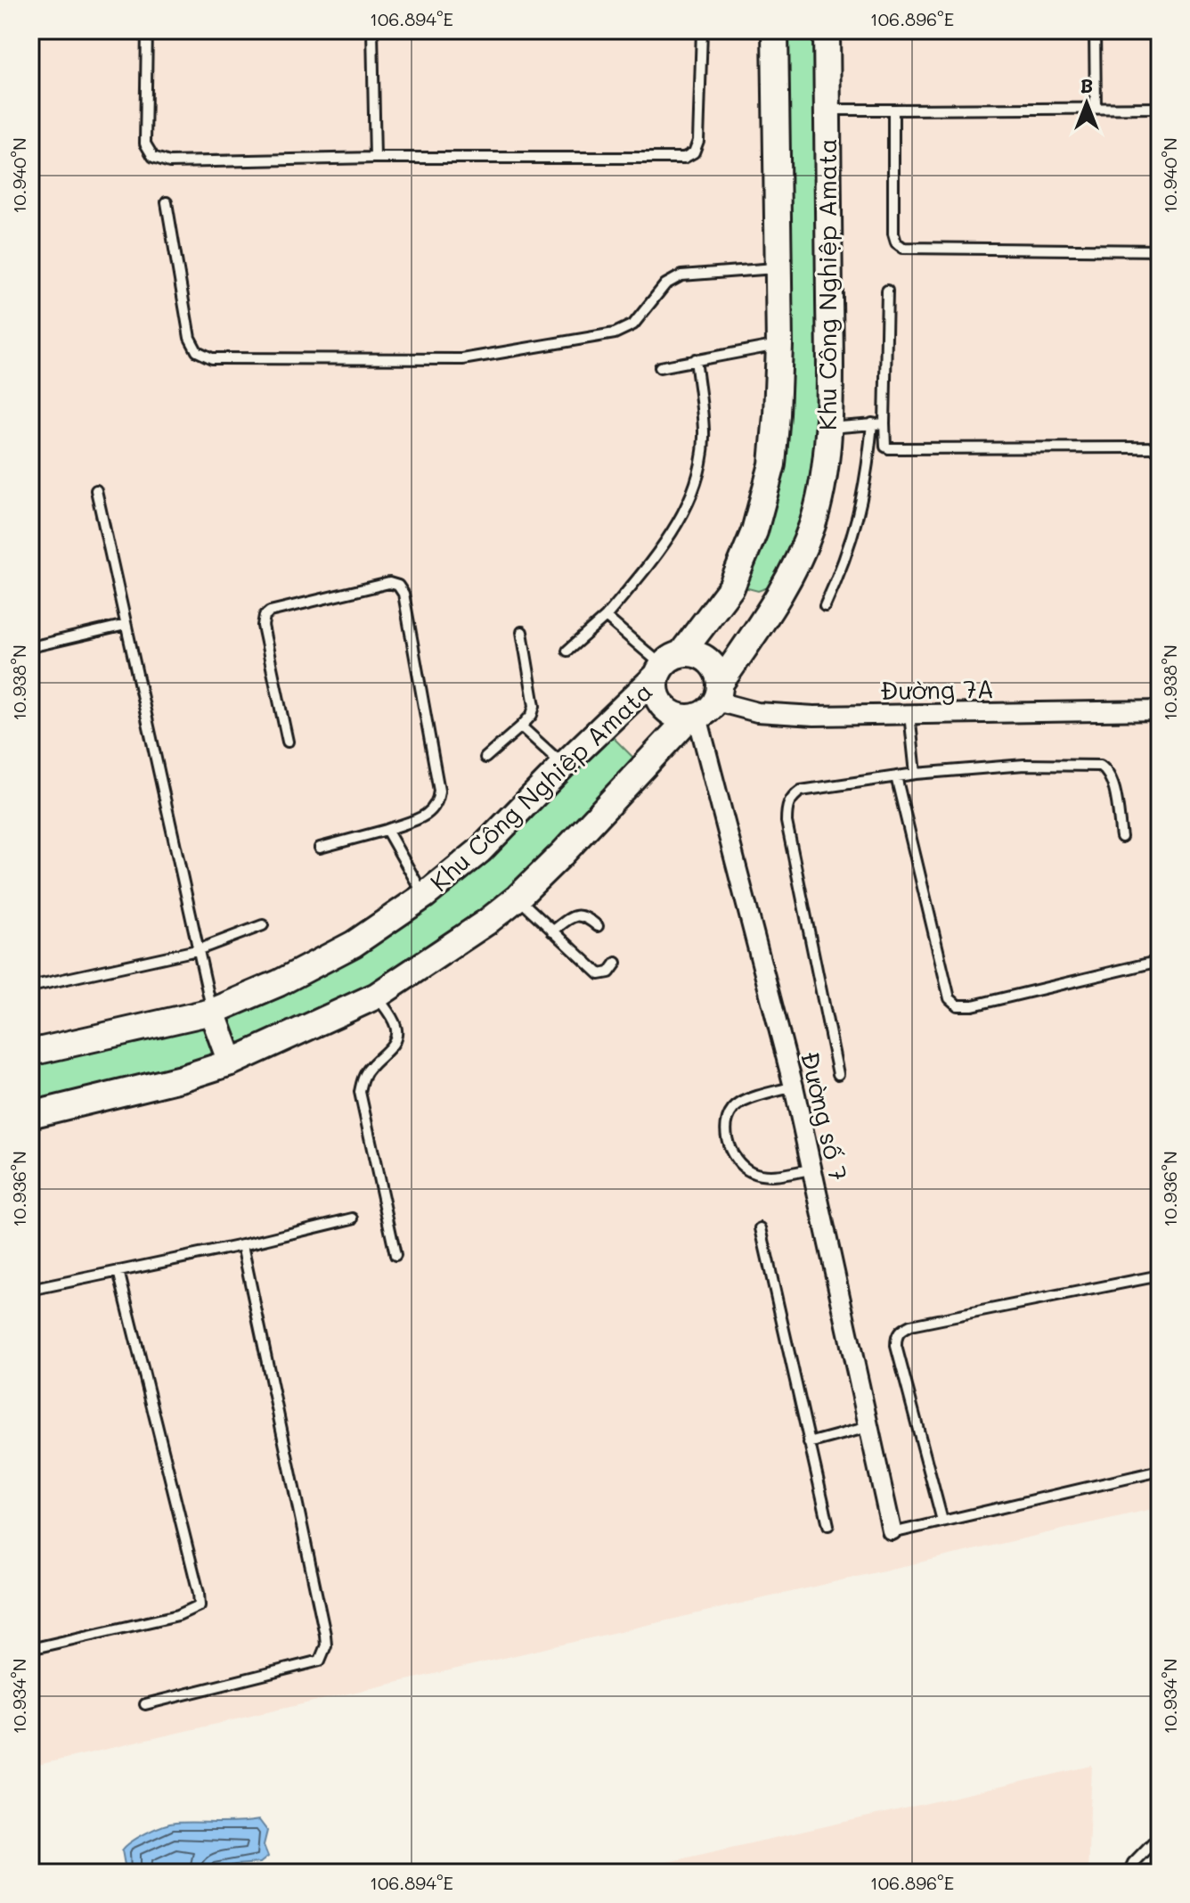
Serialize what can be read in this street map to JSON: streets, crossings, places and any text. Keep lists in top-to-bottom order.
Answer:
{
  "streets": {
    "street": ["Khu Công Nghiệp Amata", "Đường 7A", "Đường số 7"]
  },
  "crossings": [
    ["Khu Công Nghiệp Amata", "Đường 7A"],
    ["Khu Công Nghiệp Amata", "Đường số 7"],
    ["Đường 7A", "Đường số 7"]
  ],
  "north": "top",
  "coordinates": [
    "106.894°E",
    "106.896°E",
    "10.940°N",
    "10.938°N",
    "10.936°N",
    "10.934°N"
  ]
}
